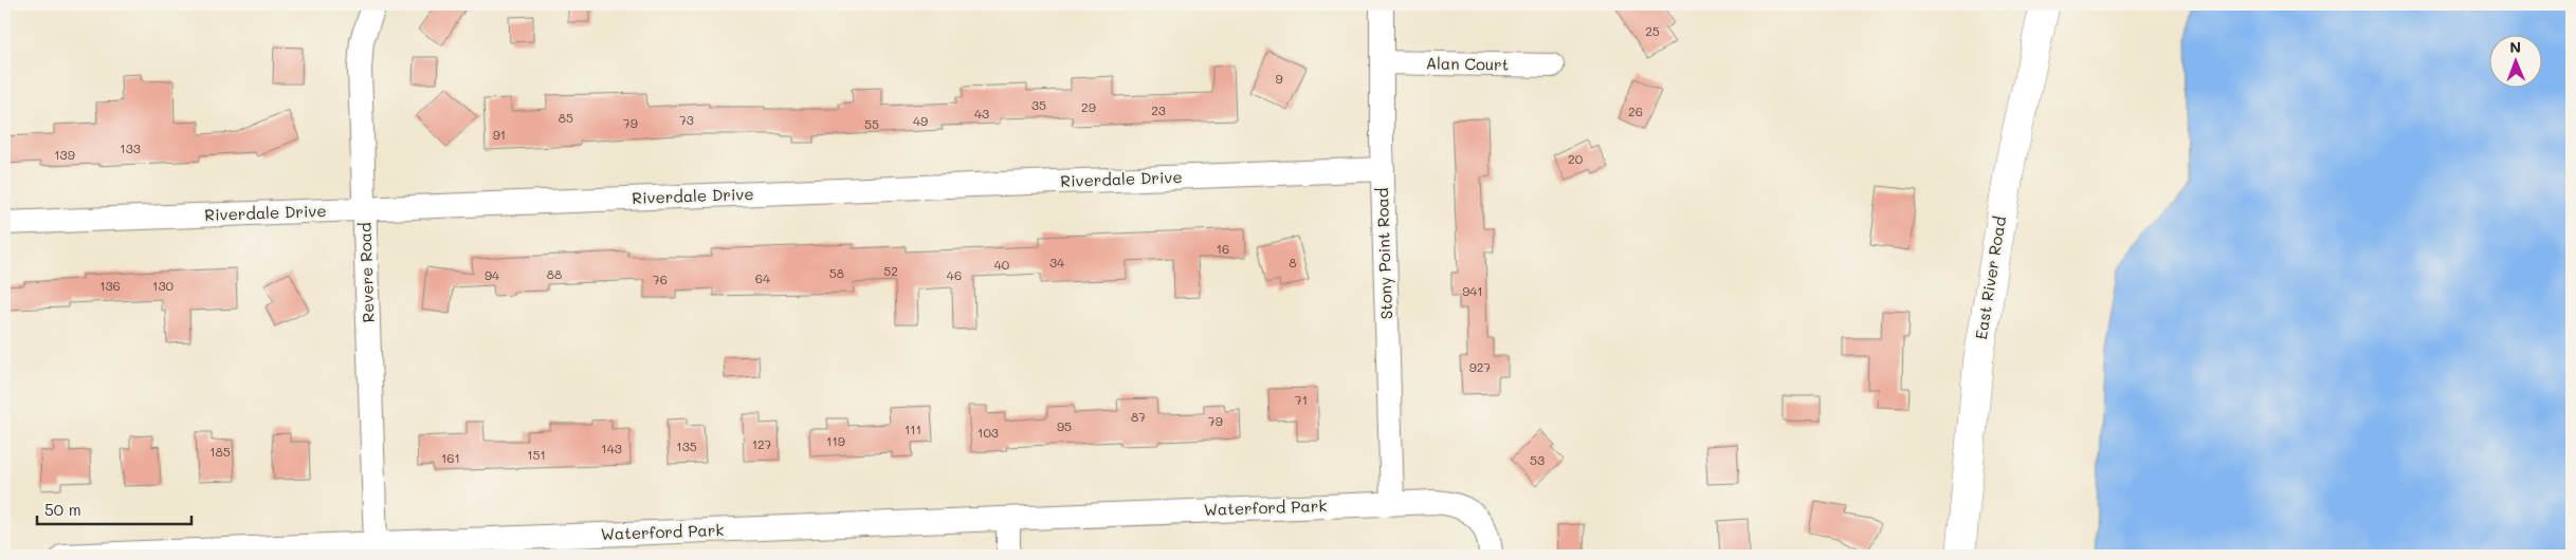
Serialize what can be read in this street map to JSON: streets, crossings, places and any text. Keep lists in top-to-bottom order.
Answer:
{
  "streets": {
    "main road": ["East River Road"],
    "street": [
      "Alan Court",
      "Riverdale Drive",
      "Stony Point Road",
      "Revere Road",
      "Waterford Park"
    ]
  },
  "crossings": [
    ["Alan Court", "Stony Point Road"],
    ["Riverdale Drive", "Stony Point Road"],
    ["Riverdale Drive", "Revere Road"],
    ["Stony Point Road", "Waterford Park"],
    ["Revere Road", "Waterford Park"]
  ],
  "house_numbers": [
    "25",
    "9",
    "35",
    "29",
    "23",
    "26",
    "43",
    "85",
    "73",
    "49",
    "79",
    "55",
    "91",
    "133",
    "139",
    "20",
    "16",
    "34",
    "8",
    "40",
    "52",
    "58",
    "88",
    "94",
    "46",
    "64",
    "76",
    "136",
    "130",
    "941",
    "927",
    "71",
    "87",
    "79",
    "95",
    "111",
    "103",
    "119",
    "127",
    "135",
    "143",
    "185",
    "151",
    "161",
    "53"
  ],
  "scale_bar": "50 m",
  "north": "top"
}
